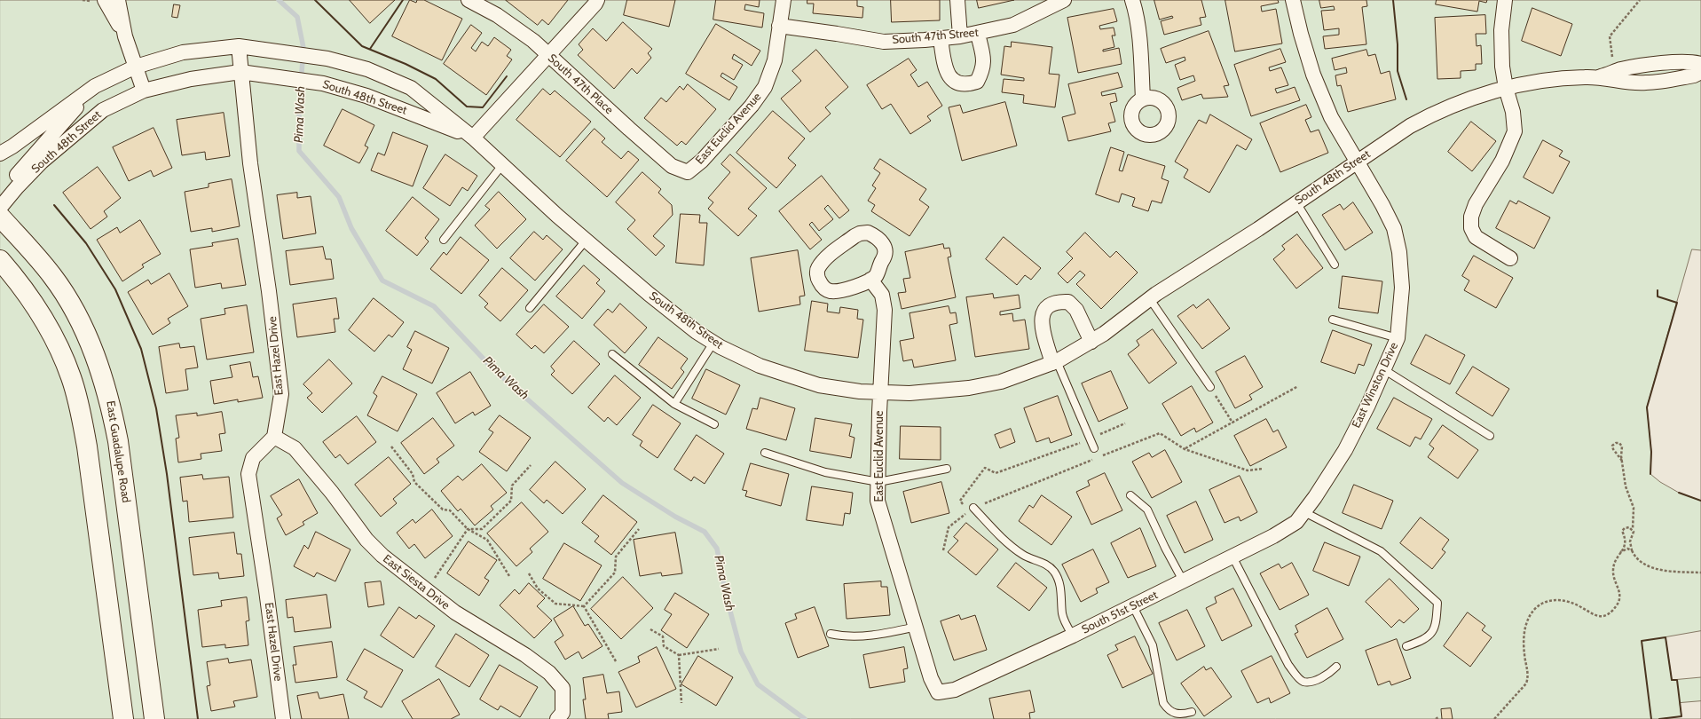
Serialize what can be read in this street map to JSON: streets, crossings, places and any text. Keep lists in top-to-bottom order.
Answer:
{
  "streets": {
    "main road": ["East Guadalupe Road"],
    "street": [
      "South 47th Street",
      "South 47th Place",
      "South 48th Street",
      "East Euclid Avenue",
      "East Hazel Drive",
      "East Winston Drive",
      "East Siesta Drive",
      "South 51st Street"
    ]
  },
  "crossings": [
    ["South 47th Street", "East Euclid Avenue"],
    ["South 47th Place", "East Euclid Avenue"],
    ["South 48th Street", "East Euclid Avenue"],
    ["South 48th Street", "East Hazel Drive"],
    ["South 48th Street", "East Winston Drive"],
    ["East Euclid Avenue", "South 51st Street"],
    ["East Hazel Drive", "East Siesta Drive"],
    ["East Winston Drive", "South 51st Street"]
  ],
  "water": ["Pima Wash"]
}
